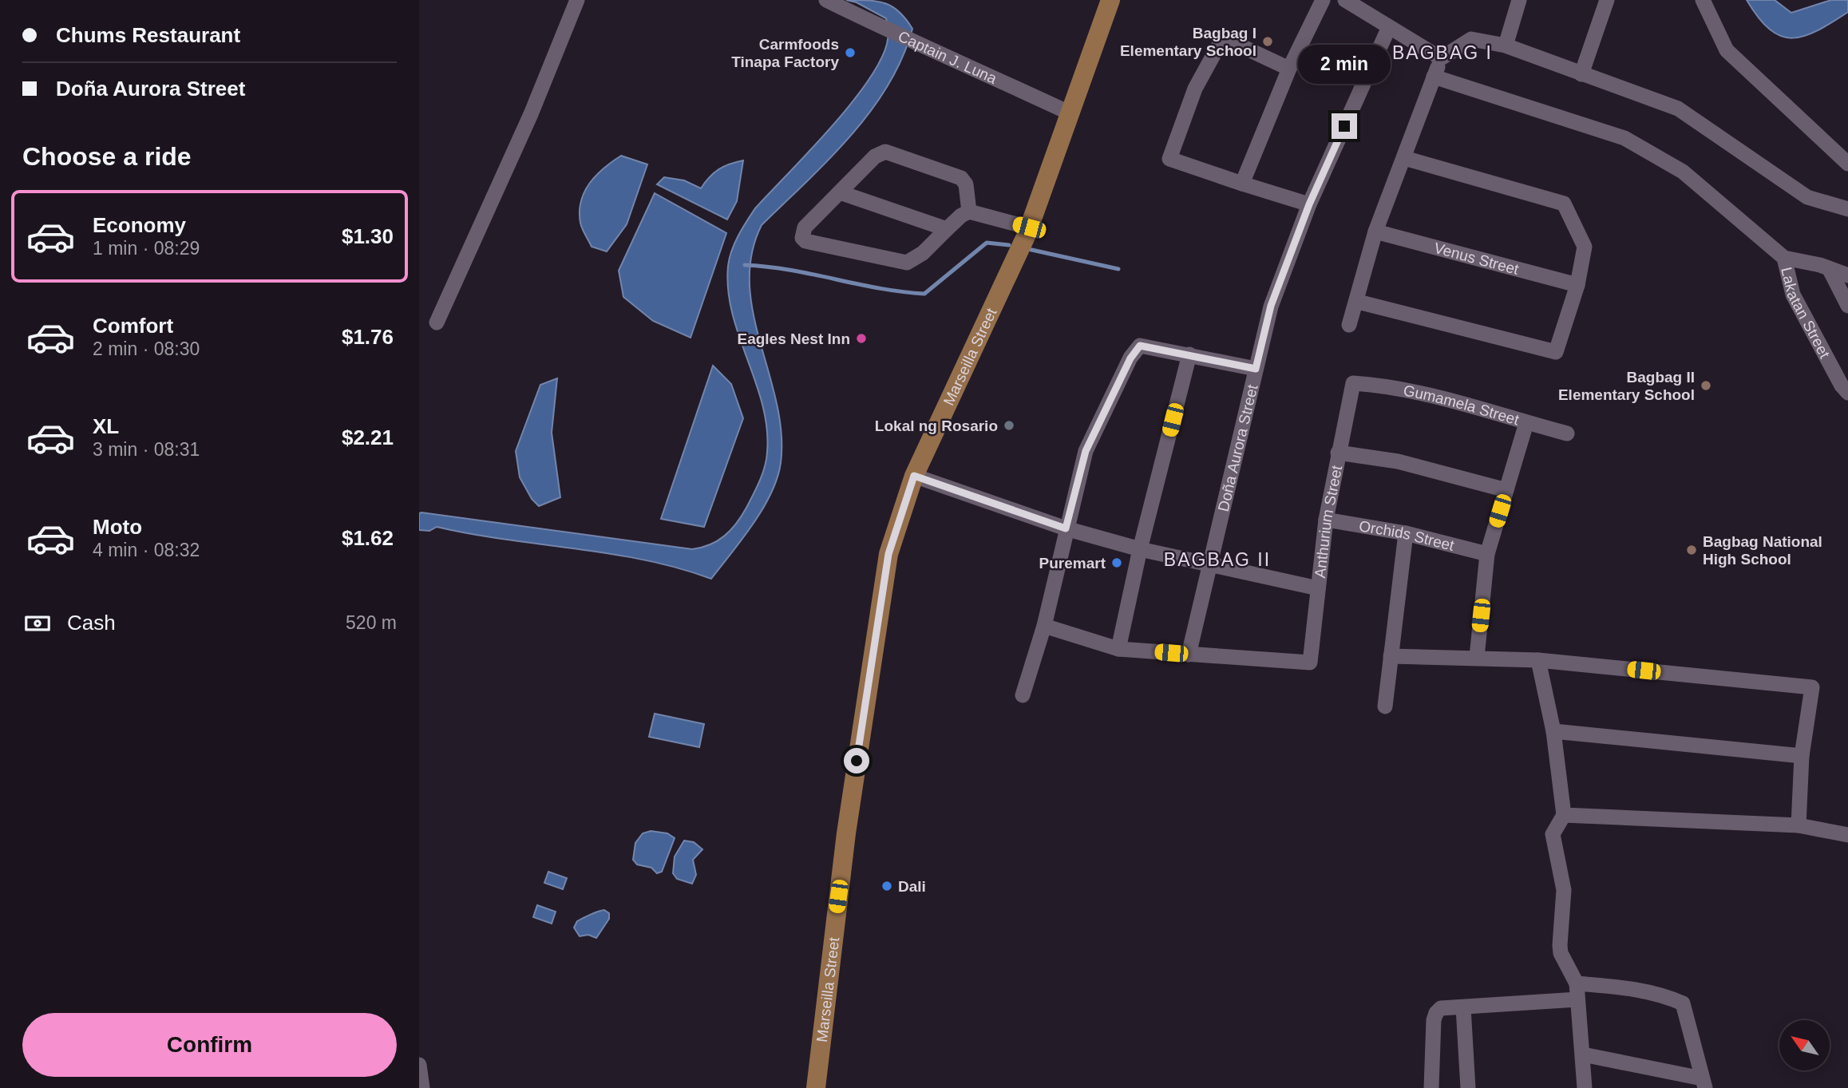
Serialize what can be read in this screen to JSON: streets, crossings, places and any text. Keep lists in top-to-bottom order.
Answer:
{
  "streets": {
    "main road": ["Marseilla Street"],
    "street": [
      "Captain J. Luna",
      "Venus Street",
      "Lakatan Street",
      "Gumamela Street",
      "Doña Aurora Street",
      "Anthurium Street",
      "Orchids Street"
    ]
  },
  "crossings": [
    ["Captain J. Luna", "Marseilla Street"],
    ["Gumamela Street", "Anthurium Street"],
    ["Doña Aurora Street", "Anthurium Street"],
    ["Anthurium Street", "Orchids Street"]
  ],
  "districts": ["BAGBAG I", "BAGBAG II"],
  "places": [
    "Bagbag I Elementary School",
    "Carmfoods Tinapa Factory",
    "Eagles Nest Inn",
    "Bagbag II Elementary School",
    "Lokal ng Rosario",
    "Bagbag National High School",
    "Puremart",
    "Dali"
  ],
  "north": "top left",
  "page": {
    "banner": ["Chums Restaurant", "Doña Aurora Street"],
    "bubble": "2 min",
    "heading": "Choose a ride",
    "list": [
      {
        "name": "Economy",
        "note": "1 min · 08:29",
        "value": "$1.30"
      },
      {
        "name": "Comfort",
        "note": "2 min · 08:30",
        "value": "$1.76"
      },
      {
        "name": "XL",
        "note": "3 min · 08:31",
        "value": "$2.21"
      },
      {
        "name": "Moto",
        "note": "4 min · 08:32",
        "value": "$1.62"
      }
    ],
    "pay": ["Cash", "520 m"],
    "buttons": "Confirm"
  }
}
